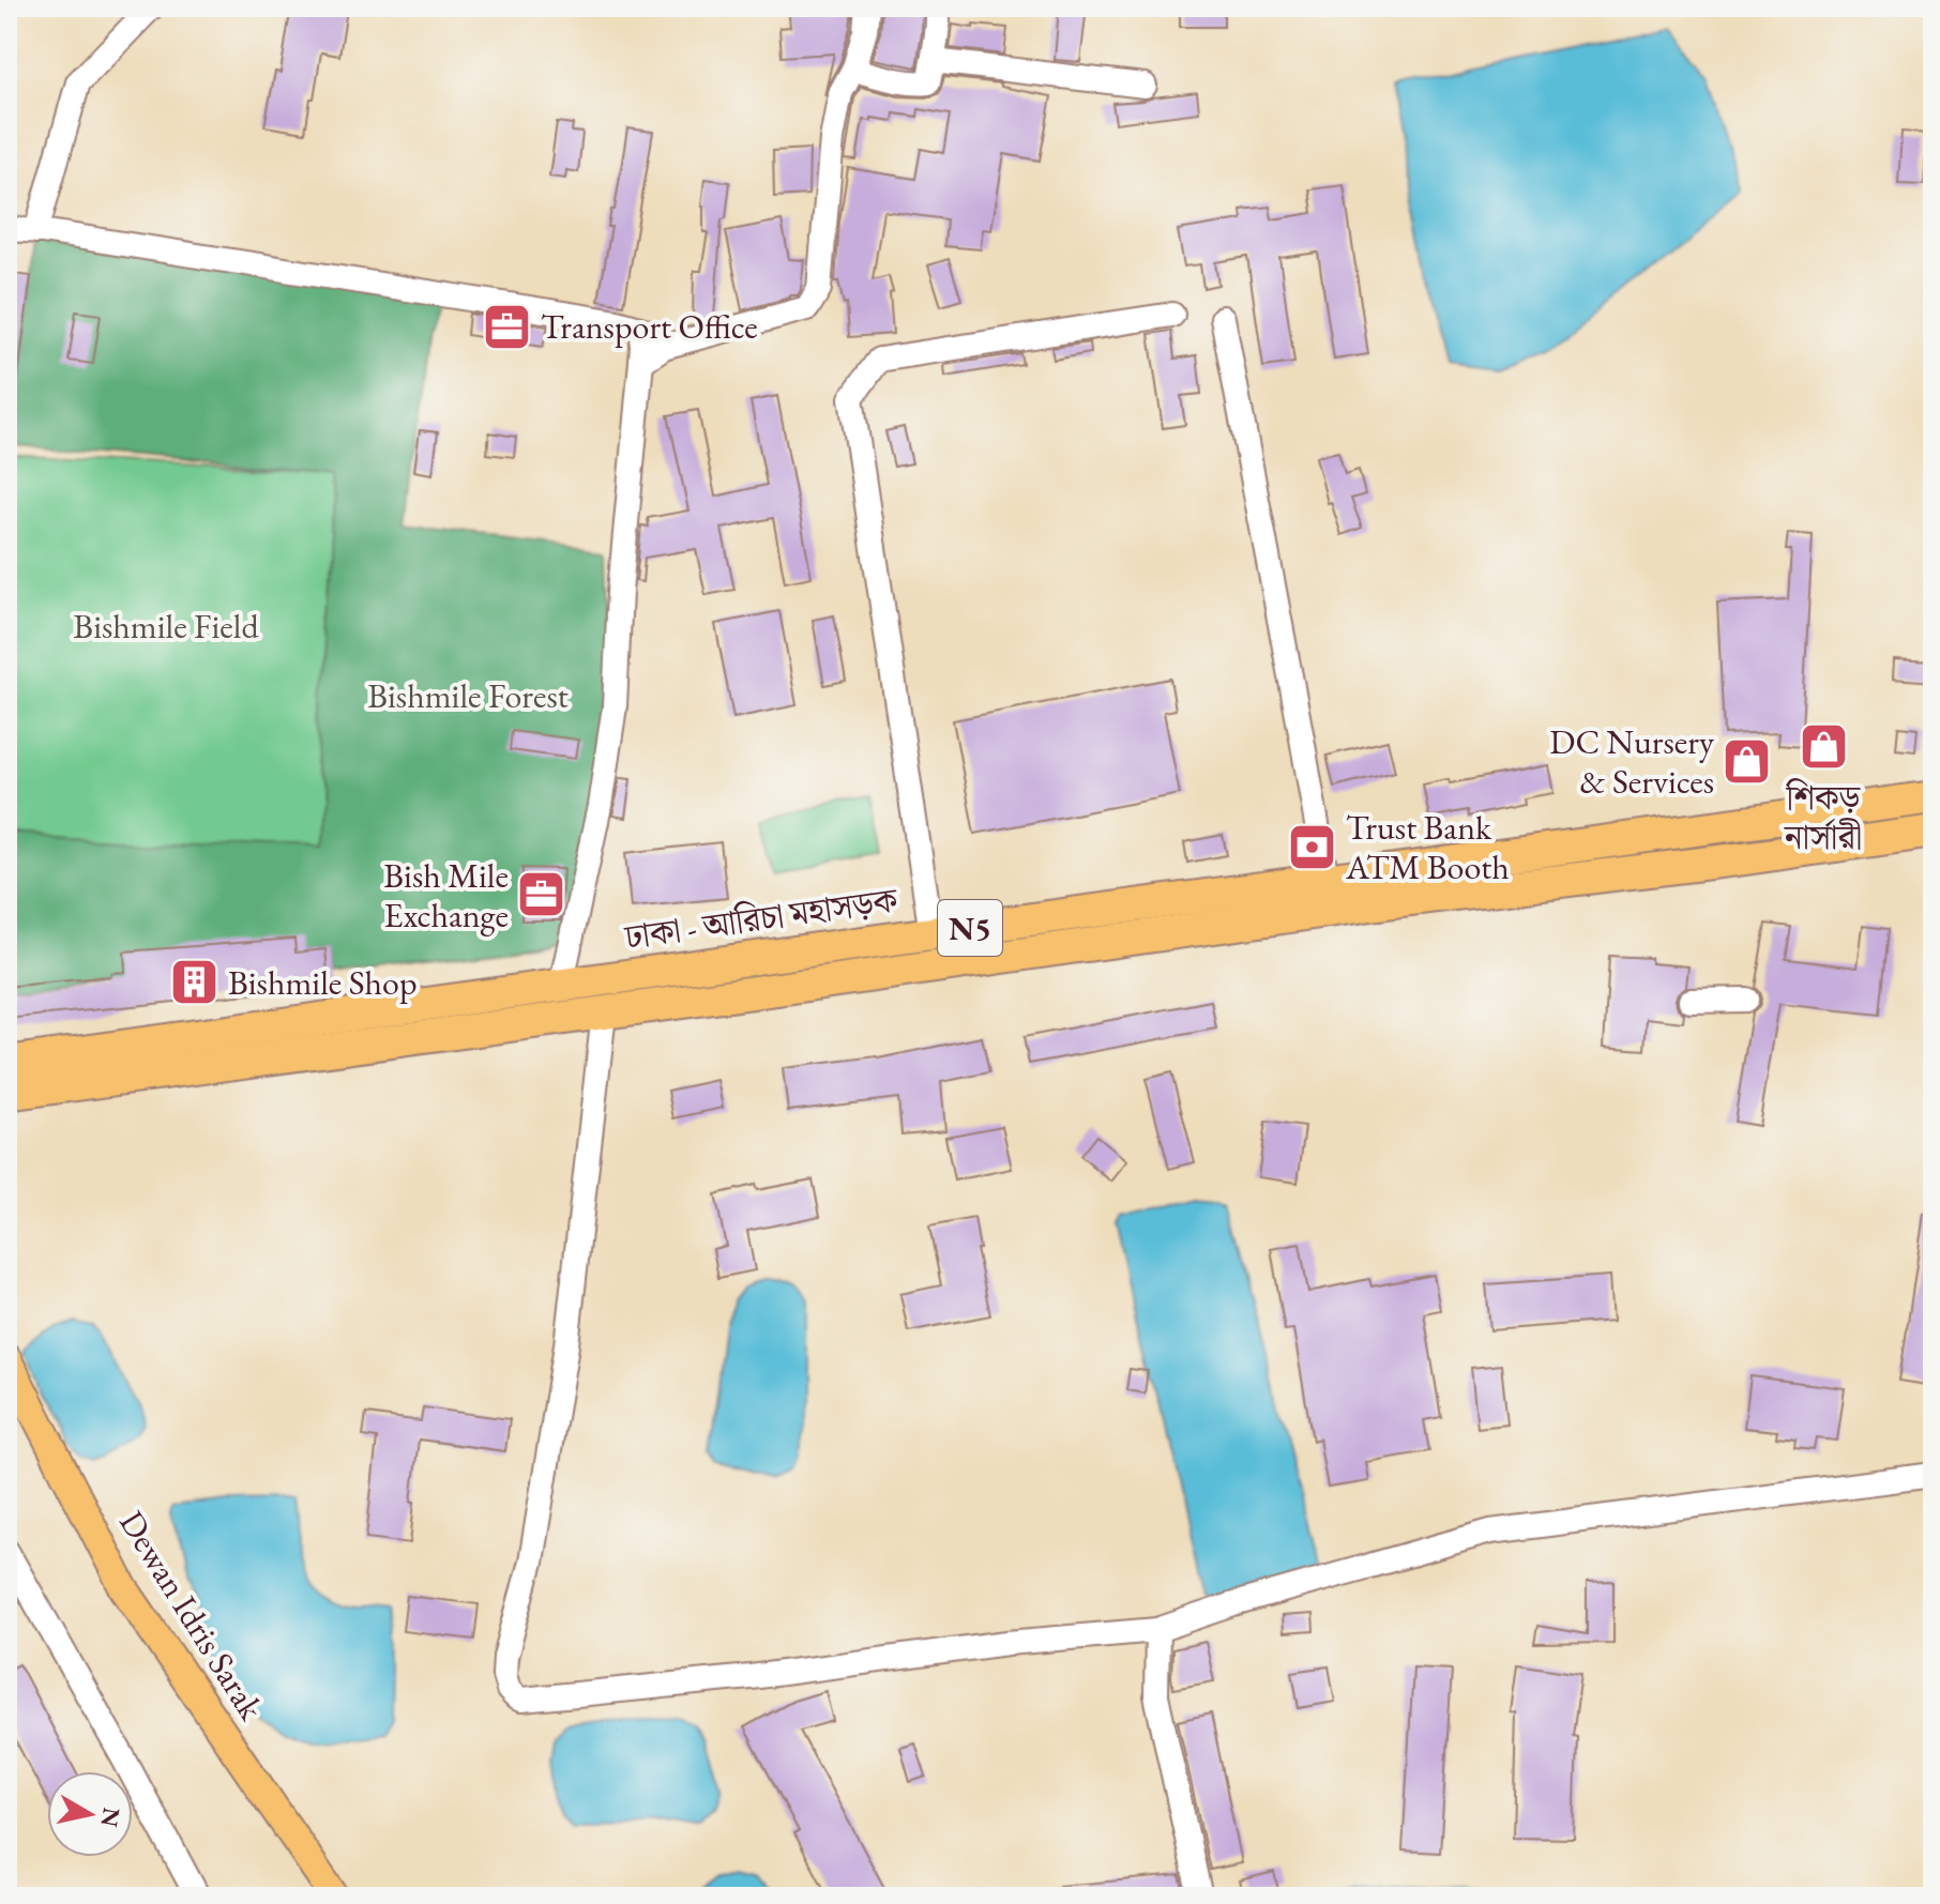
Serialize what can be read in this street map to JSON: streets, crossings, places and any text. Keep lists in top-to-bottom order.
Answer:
{
  "streets": {
    "highway": ["ঢাকা - আরিচা মহাসড়ক", "N5"],
    "main road": ["Dewan Idris Sarak"]
  },
  "parks": ["Bishmile Field", "Bishmile Forest"],
  "places": {
    "office": ["Transport Office", "Bish Mile Exchange"],
    "shop": ["শিকড় নার্সারী", "DC Nursery & Services"],
    "bank": ["Trust Bank ATM Booth"],
    "building": ["Bishmile Shop"]
  },
  "north": "right"
}
